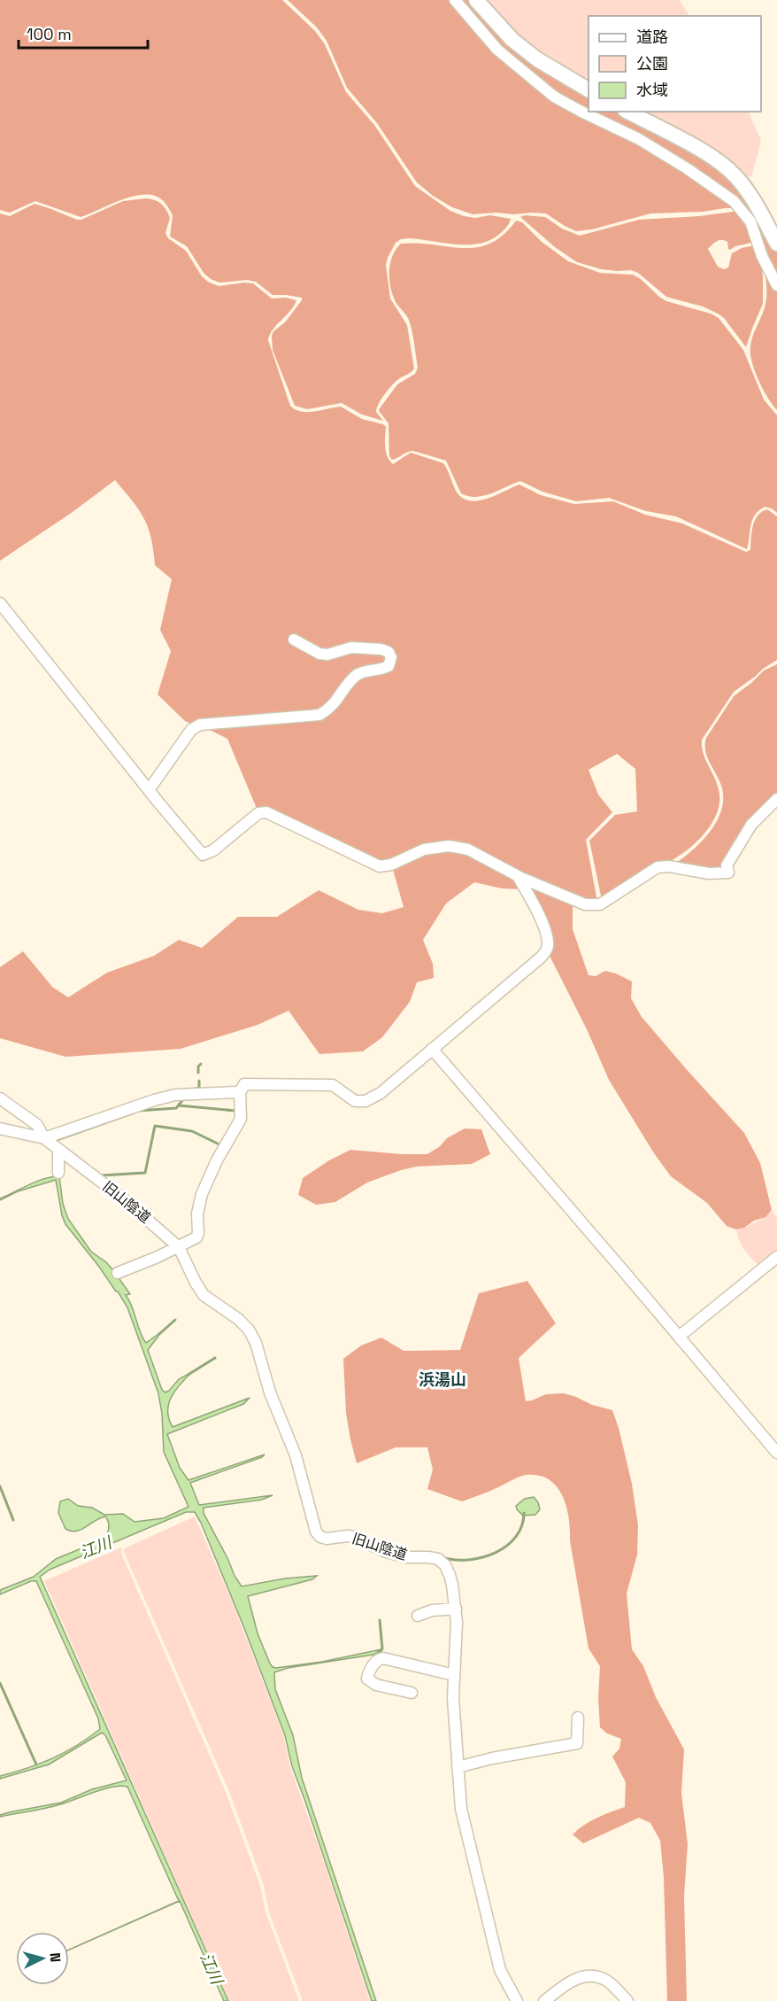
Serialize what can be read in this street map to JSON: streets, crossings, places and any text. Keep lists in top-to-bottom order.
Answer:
{
  "streets": {
    "street": ["旧山陰道"]
  },
  "districts": ["浜湯山"],
  "water": ["江川"],
  "legend": ["道路", "公園", "水域"],
  "scale_bar": "100 m",
  "north": "right"
}
